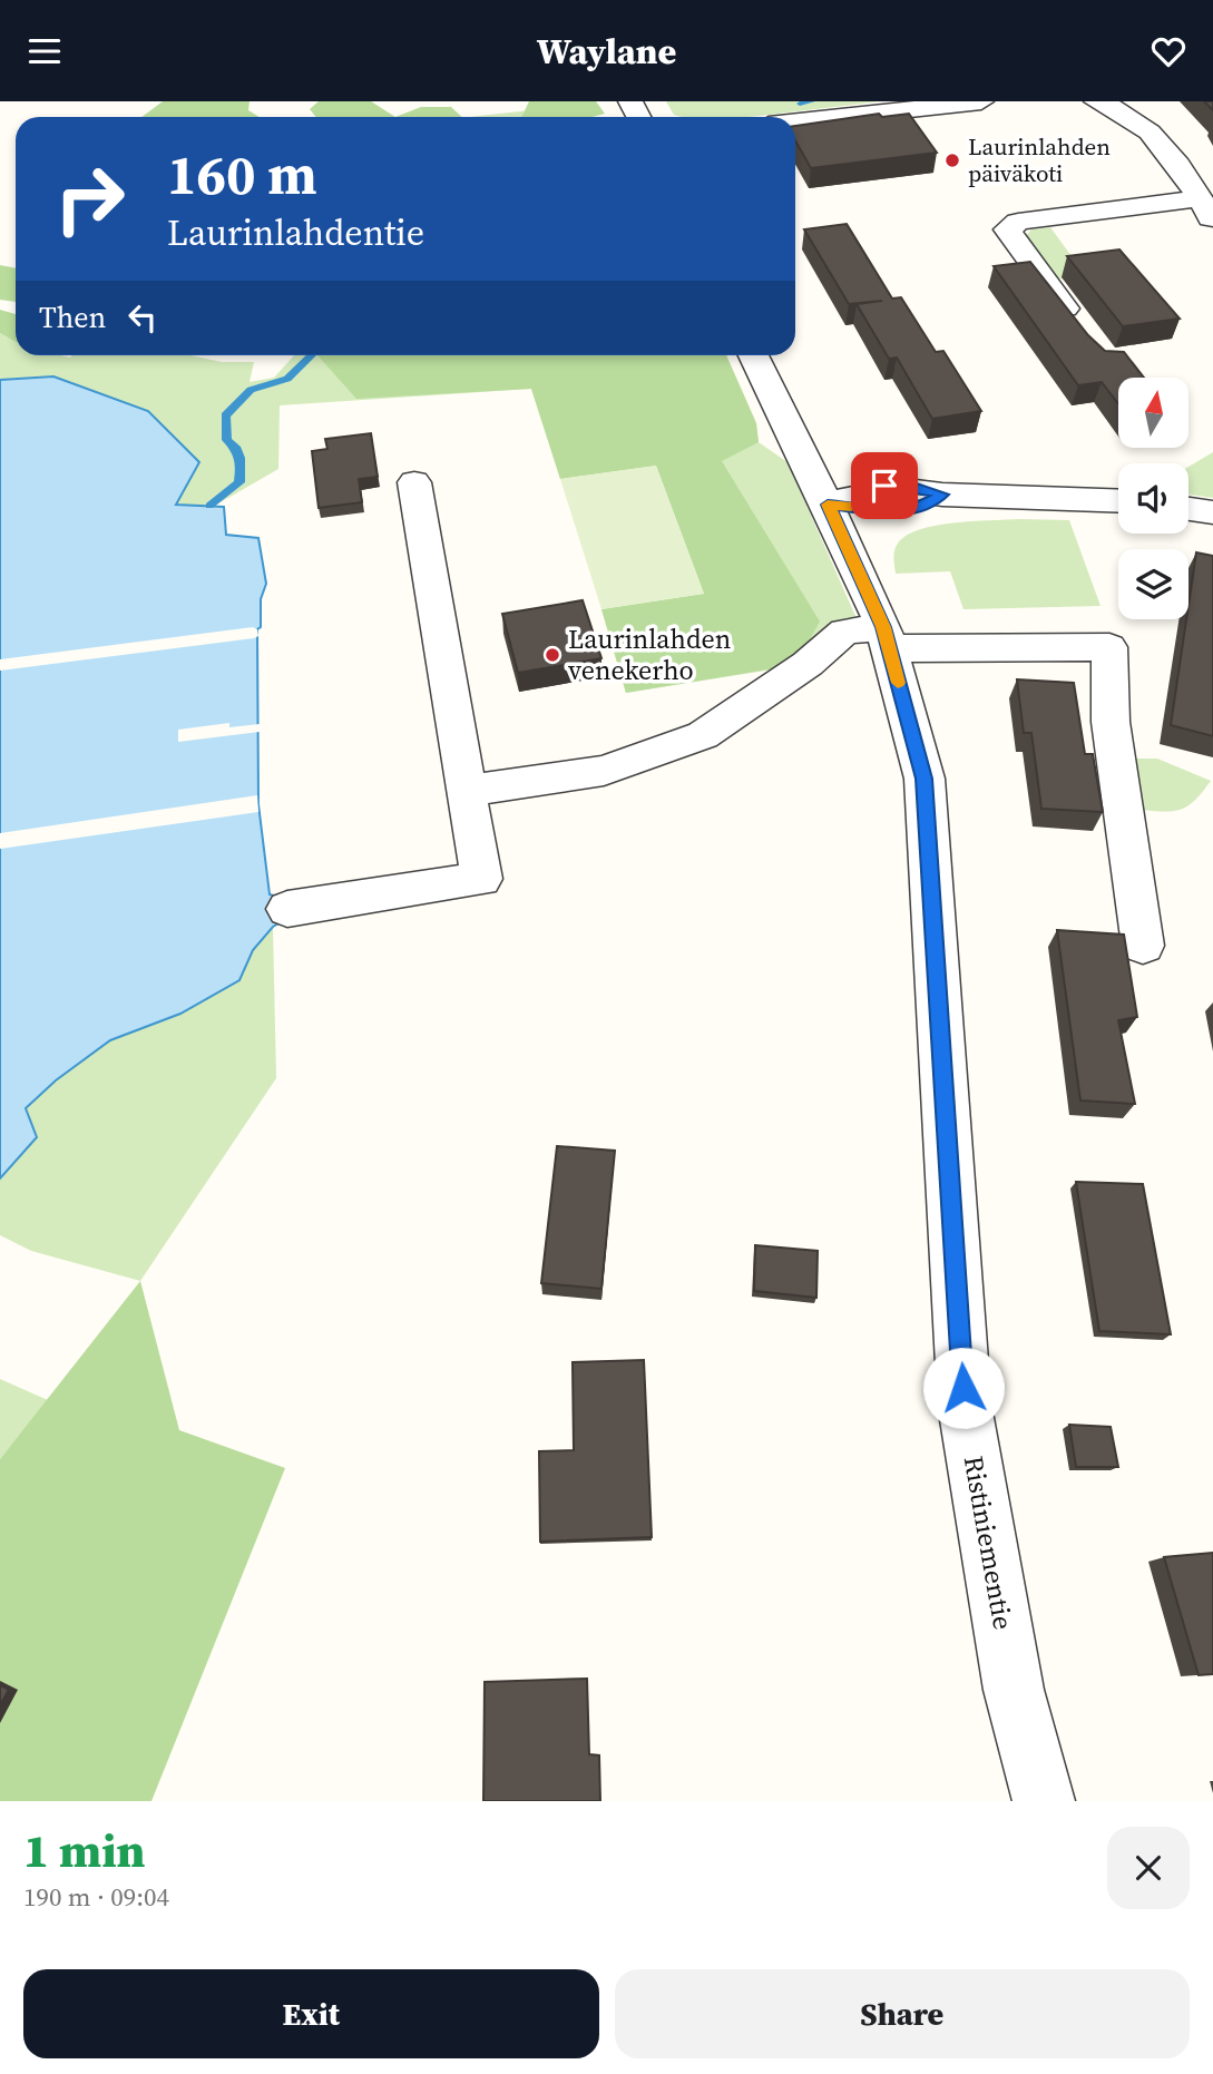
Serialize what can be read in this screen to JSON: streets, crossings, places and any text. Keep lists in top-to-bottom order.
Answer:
{
  "streets": {
    "street": ["Ristiniementie"]
  },
  "places": ["Laurinlahden päiväkoti", "Laurinlahden venekerho"],
  "north": "top",
  "page": {
    "header": "Waylane",
    "turn": ["160 m", "Laurinlahdentie"],
    "then": "Then",
    "heading": ["1 min", "190 m · 09:04"],
    "buttons": ["Exit", "Share"]
  }
}
